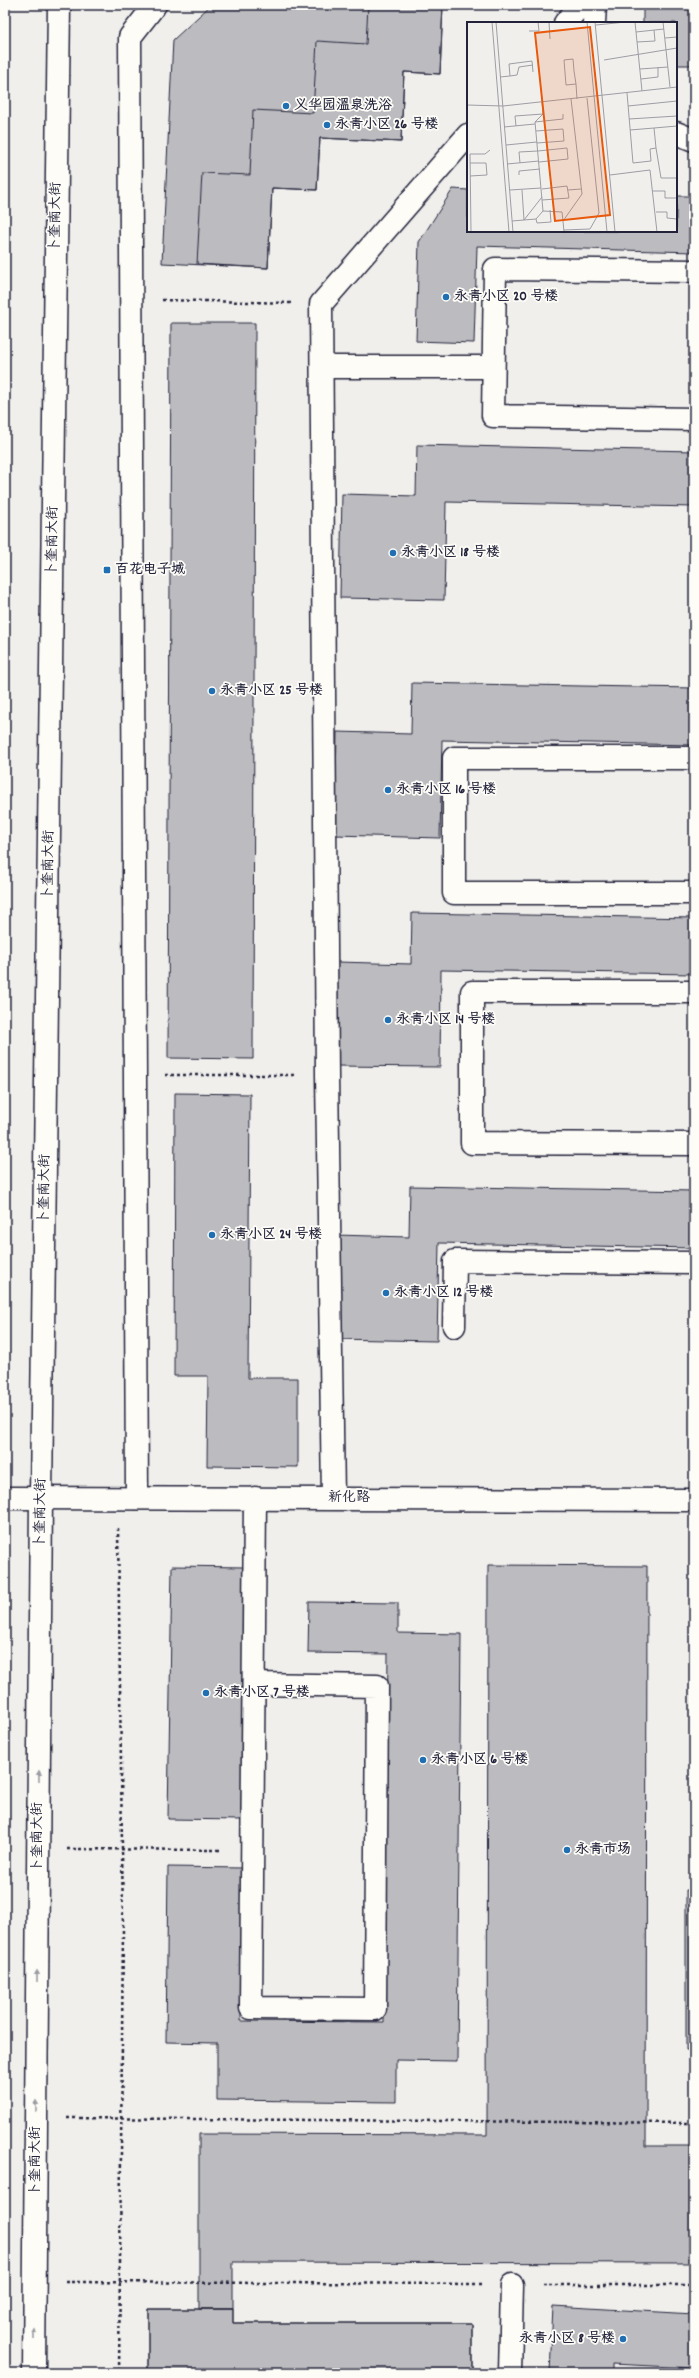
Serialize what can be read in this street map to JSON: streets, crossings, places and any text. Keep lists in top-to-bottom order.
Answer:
{
  "streets": {
    "street": ["卜奎南大街", "新化路"]
  },
  "crossings": [
    ["卜奎南大街", "新化路"]
  ],
  "places": {
    "other": [
      "义华园温泉洗浴",
      "永青小区 26 号楼",
      "永青小区 20 号楼",
      "永青小区 18 号楼",
      "永青小区 25 号楼",
      "永青小区 16 号楼",
      "永青小区 14 号楼",
      "永青小区 24 号楼",
      "永青小区 12 号楼",
      "永青小区 7 号楼",
      "永青小区 6 号楼",
      "永青市场",
      "永青小区 8 号楼"
    ],
    "transit": ["百花电子城"]
  }
}
